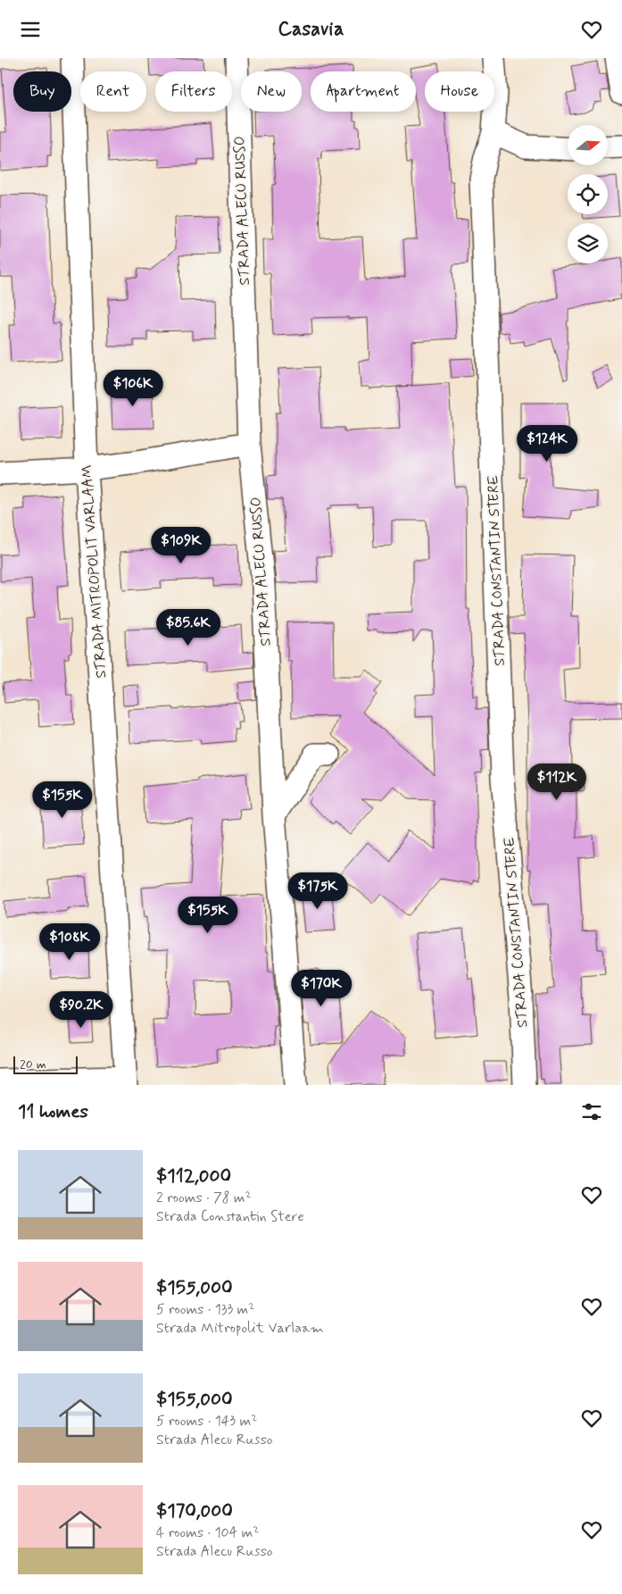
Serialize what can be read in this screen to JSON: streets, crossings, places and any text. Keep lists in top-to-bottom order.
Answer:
{
  "streets": {
    "street": ["STRADA ALECU RUSSO", "STRADA CONSTANTIN STERE", "STRADA MITROPOLIT VARLAAM"]
  },
  "scale_bar": "20 m",
  "north": "right",
  "page": {
    "header": "Casavia",
    "chip": [
      "Buy",
      "Rent",
      "Filters",
      "New",
      "Apartment",
      "House"
    ],
    "price": [
      "$106K",
      "$124K",
      "$109K",
      "$85.6K",
      "$112K",
      "$155K",
      "$175K",
      "$155K",
      "$108K",
      "$170K",
      "$90.2K"
    ],
    "scale": "20 m",
    "heading": "11 homes",
    "list": [
      {
        "name": "$112,000",
        "note": "2 rooms · 78 m² · Strada Constantin Stere"
      },
      {
        "name": "$155,000",
        "note": "5 rooms · 133 m² · Strada Mitropolit Varlaam"
      },
      {
        "name": "$155,000",
        "note": "5 rooms · 143 m² · Strada Alecu Russo"
      },
      {
        "name": "$170,000",
        "note": "4 rooms · 104 m² · Strada Alecu Russo"
      }
    ]
  }
}
